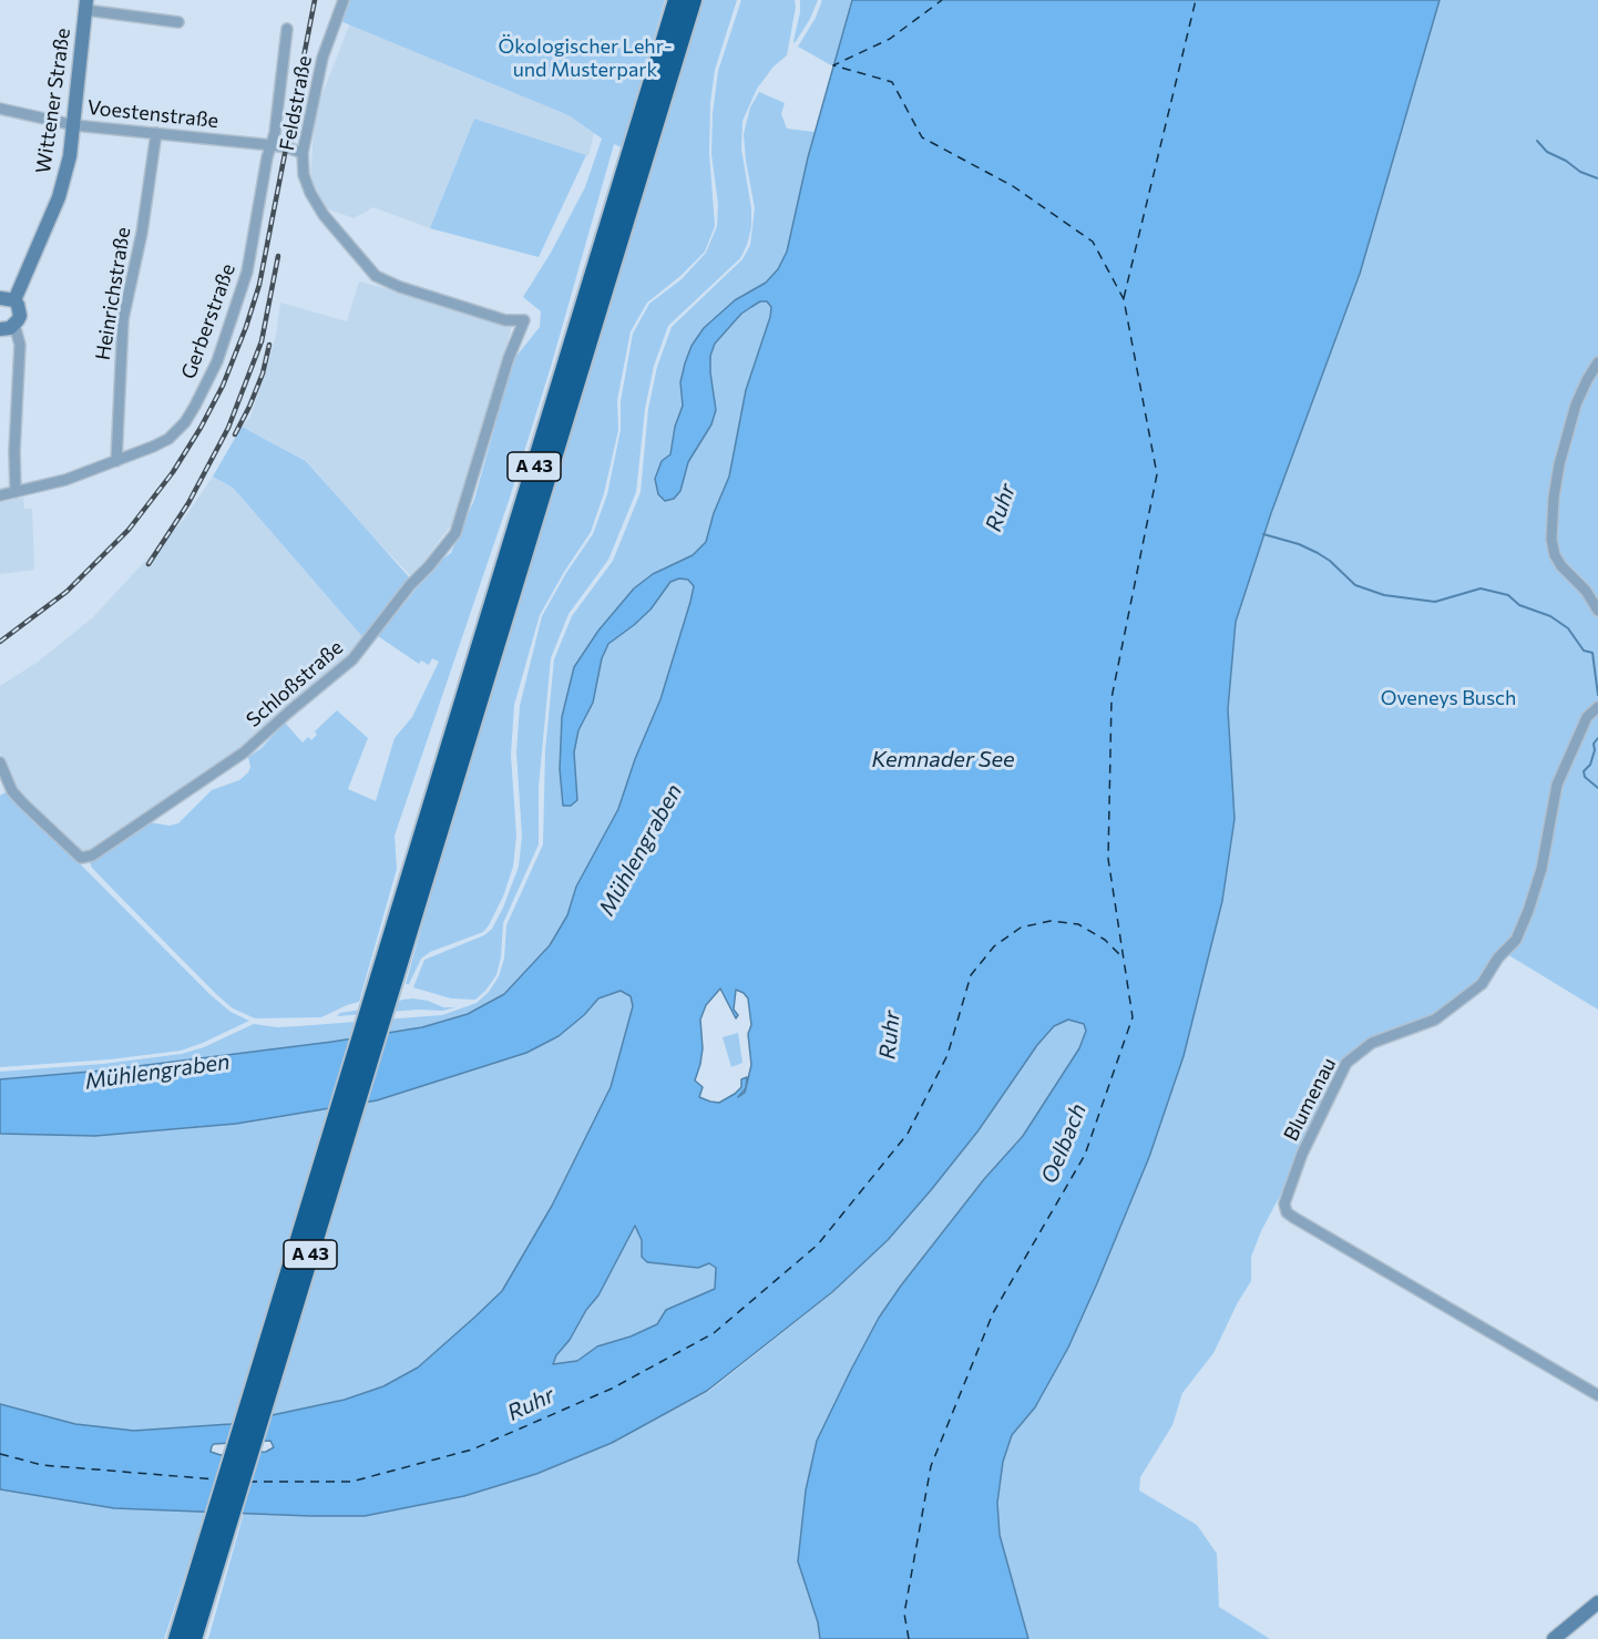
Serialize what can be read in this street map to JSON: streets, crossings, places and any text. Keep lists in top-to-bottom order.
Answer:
{
  "streets": {
    "highway": ["A 43"],
    "main road": ["Wittener Straße"],
    "street": [
      "Feldstraße",
      "Voestenstraße",
      "Heinrichstraße",
      "Gerberstraße",
      "Schloßstraße",
      "Blumenau"
    ]
  },
  "crossings": [
    ["Wittener Straße", "Voestenstraße"],
    ["Feldstraße", "Voestenstraße"],
    ["Feldstraße", "Schloßstraße"],
    ["Voestenstraße", "Heinrichstraße"],
    ["Voestenstraße", "Gerberstraße"],
    ["Heinrichstraße", "Gerberstraße"]
  ],
  "water": [
    "Ruhr",
    "Kemnader See",
    "Mühlengraben",
    "Oelbach"
  ],
  "parks": ["Ökologischer Lehr- und Musterpark", "Oveneys Busch"]
}
